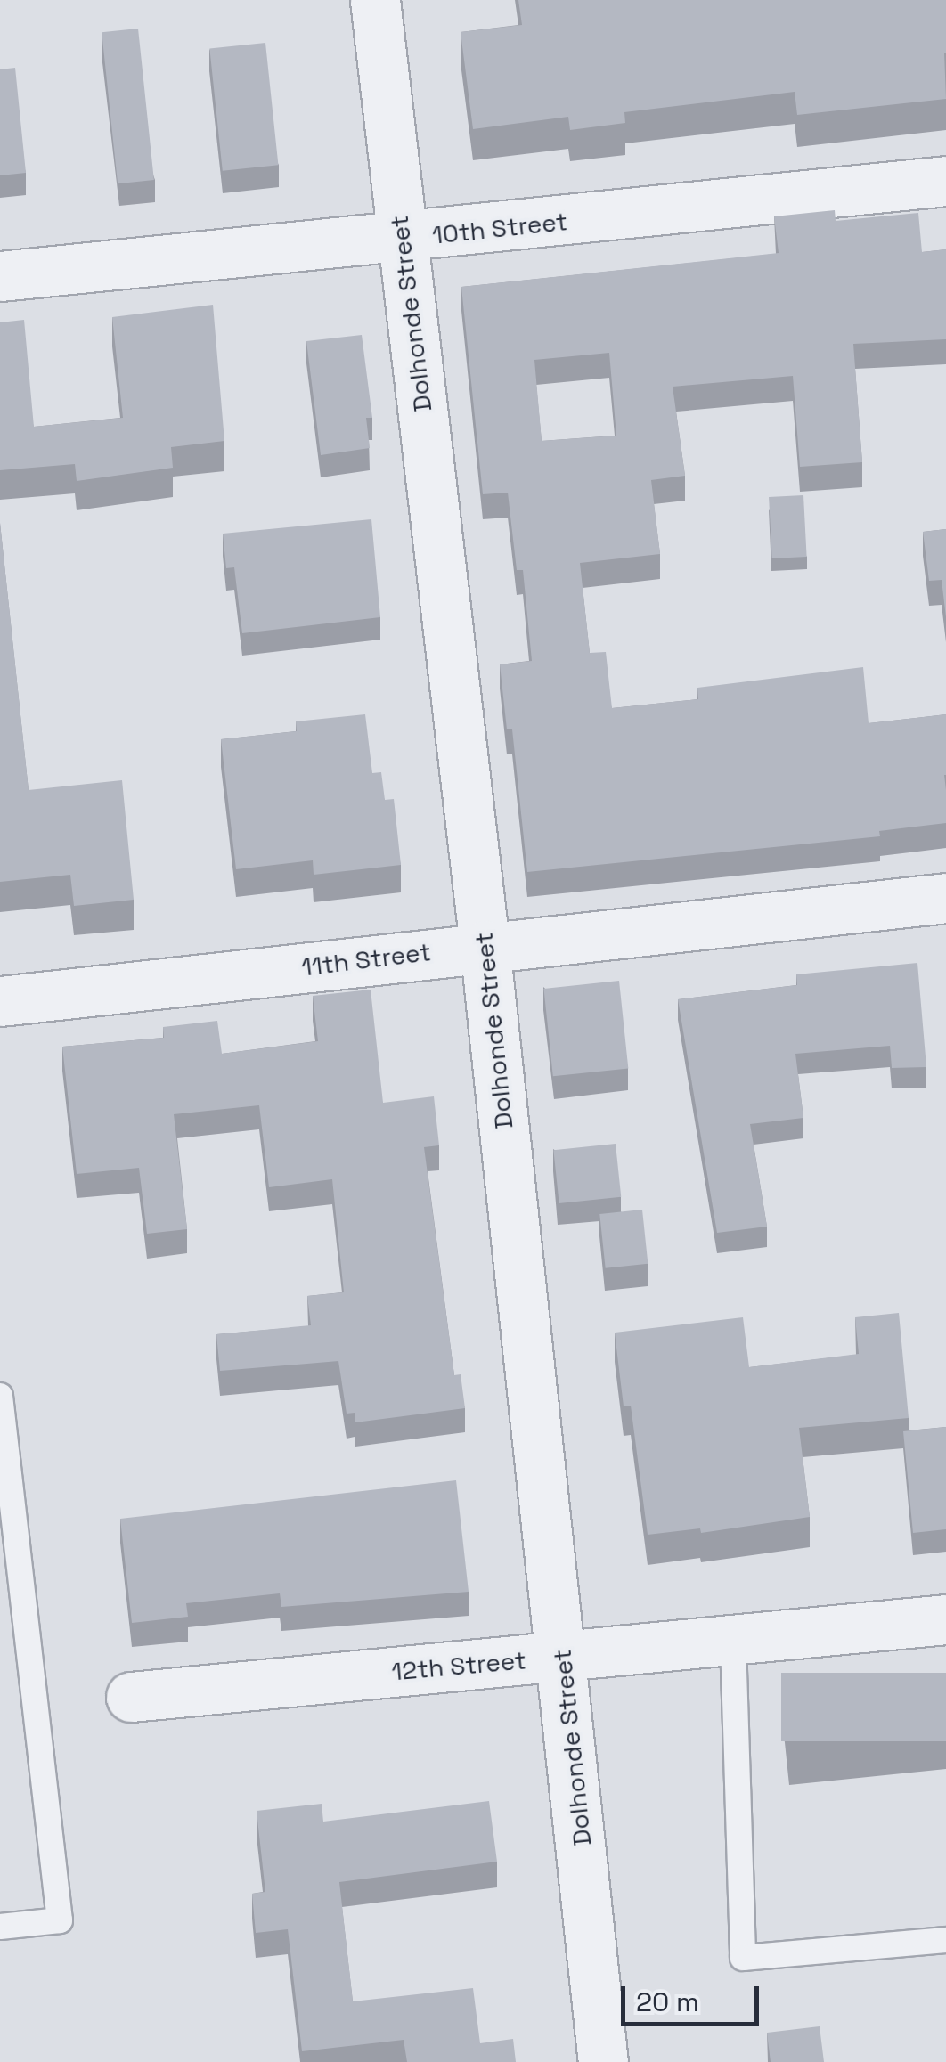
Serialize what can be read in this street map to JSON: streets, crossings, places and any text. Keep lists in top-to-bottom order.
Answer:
{
  "streets": {
    "street": [
      "10th Street",
      "Dolhonde Street",
      "11th Street",
      "12th Street"
    ]
  },
  "crossings": [
    ["10th Street", "Dolhonde Street"],
    ["Dolhonde Street", "11th Street"],
    ["Dolhonde Street", "12th Street"]
  ],
  "scale_bar": "20 m"
}
